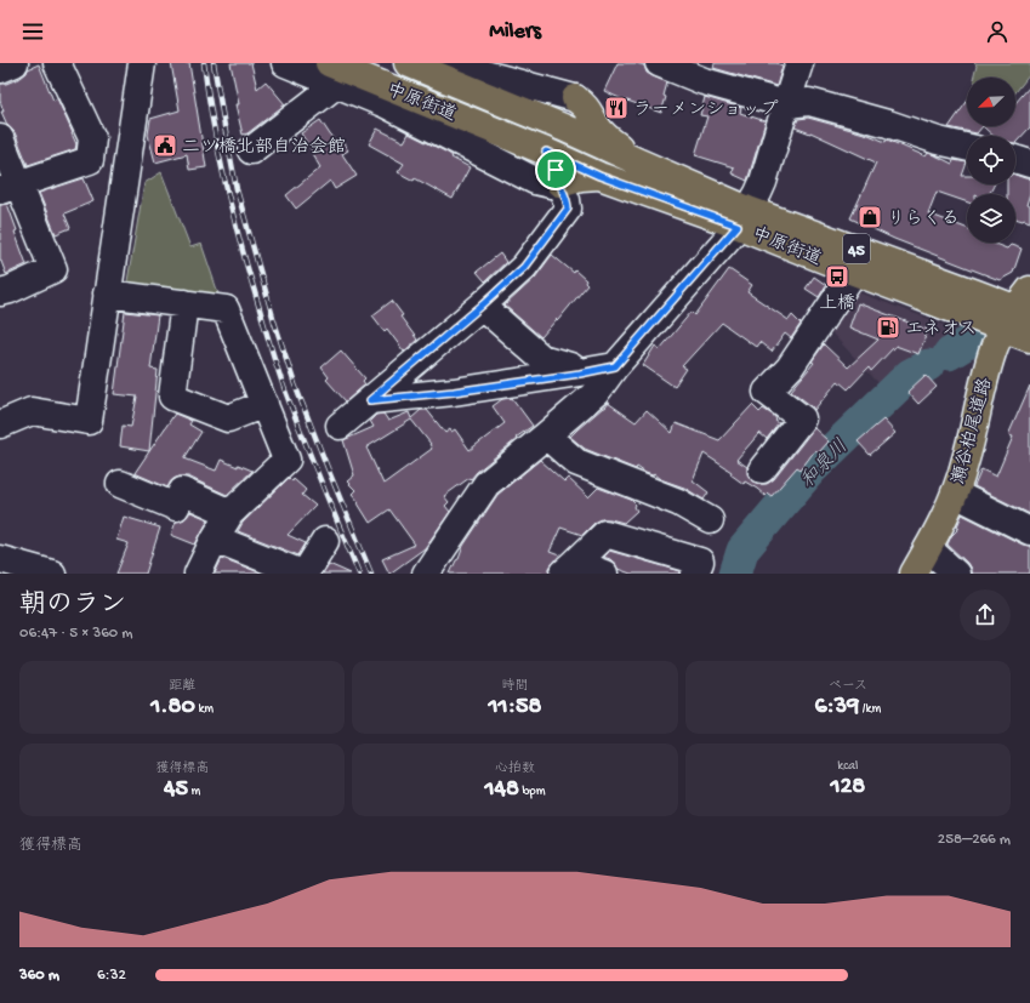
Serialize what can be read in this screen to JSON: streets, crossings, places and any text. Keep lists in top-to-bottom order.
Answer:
{
  "streets": {
    "main road": ["中原街道", "45", "瀬谷柏尾道路"]
  },
  "crossings": [
    ["中原街道", "瀬谷柏尾道路"]
  ],
  "water": ["和泉川"],
  "places": {
    "restaurant": ["ラーメンショップ"],
    "public building": ["二ツ橋北部自治会館"],
    "shop": ["りらくる"],
    "bus stop": ["上橋"],
    "fuel station": ["エネオス"]
  },
  "north": "bottom left",
  "page": {
    "header": "Milers",
    "heading": ["朝のラン", "06:47 · 5 × 360 m"],
    "stats": [
      ["距離", "1.80 km"],
      ["時間", "11:58"],
      ["ペース", "6:39 /km"],
      ["獲得標高", "45 m"],
      ["心拍数", "148 bpm"],
      ["kcal", "128"]
    ],
    "chart": ["獲得標高", "258–266 m"],
    "list": [
      {
        "name": "360 m",
        "note": "6:32"
      }
    ]
  }
}
